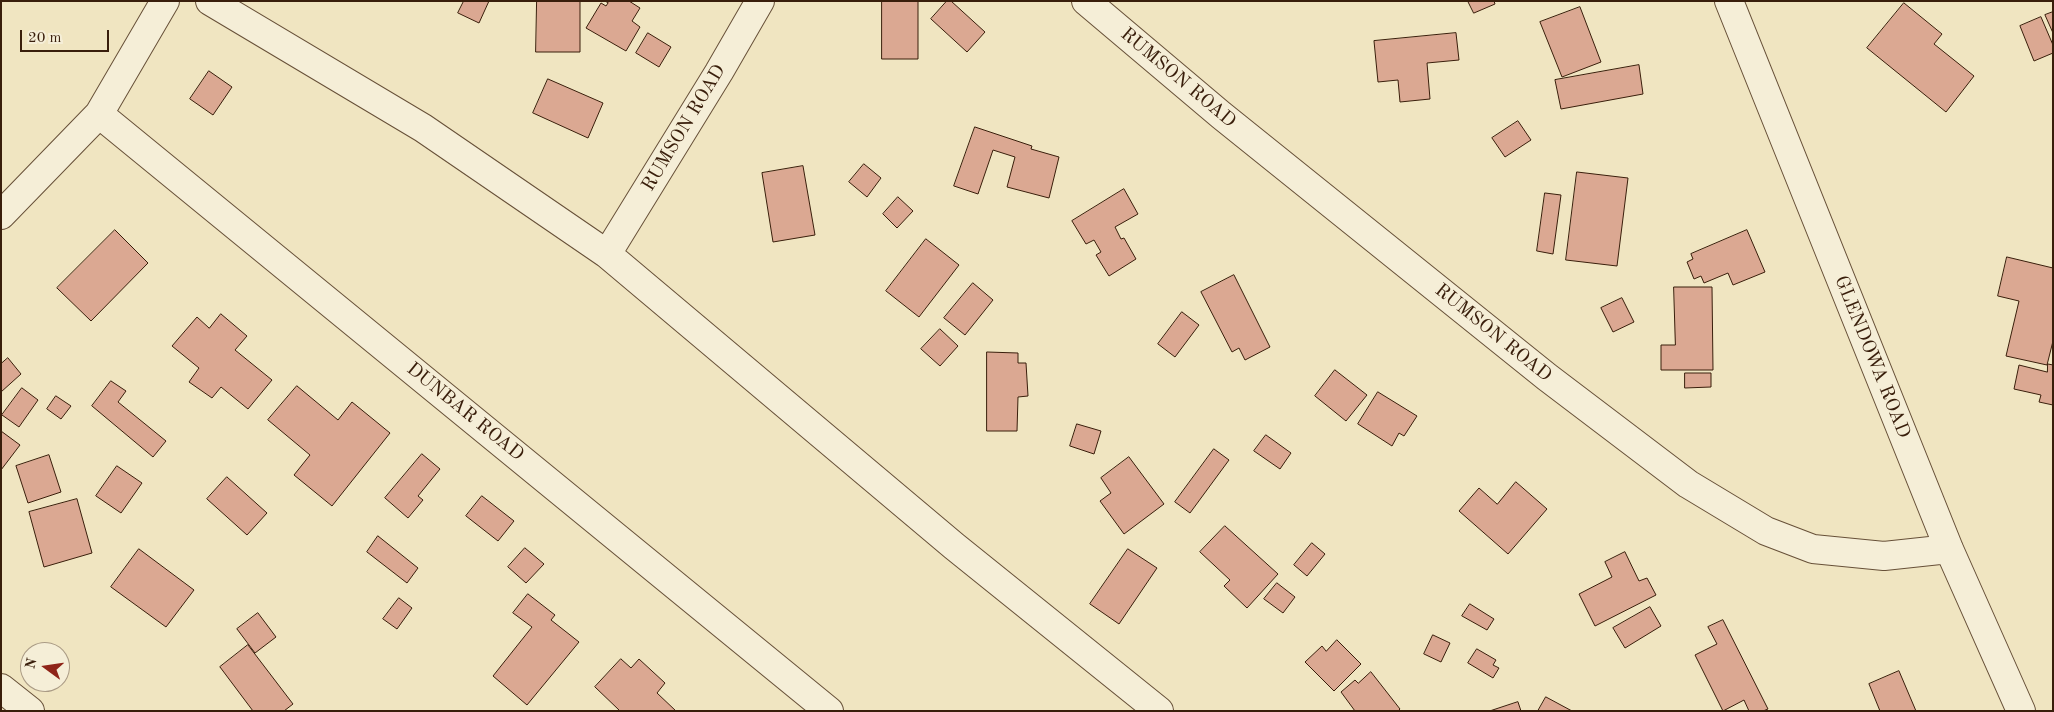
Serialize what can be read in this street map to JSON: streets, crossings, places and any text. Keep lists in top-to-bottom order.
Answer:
{
  "streets": {
    "street": ["RUMSON ROAD", "GLENDOWA ROAD", "DUNBAR ROAD"]
  },
  "crossings": [
    ["RUMSON ROAD", "GLENDOWA ROAD"]
  ],
  "scale_bar": "20 m",
  "north": "left"
}
